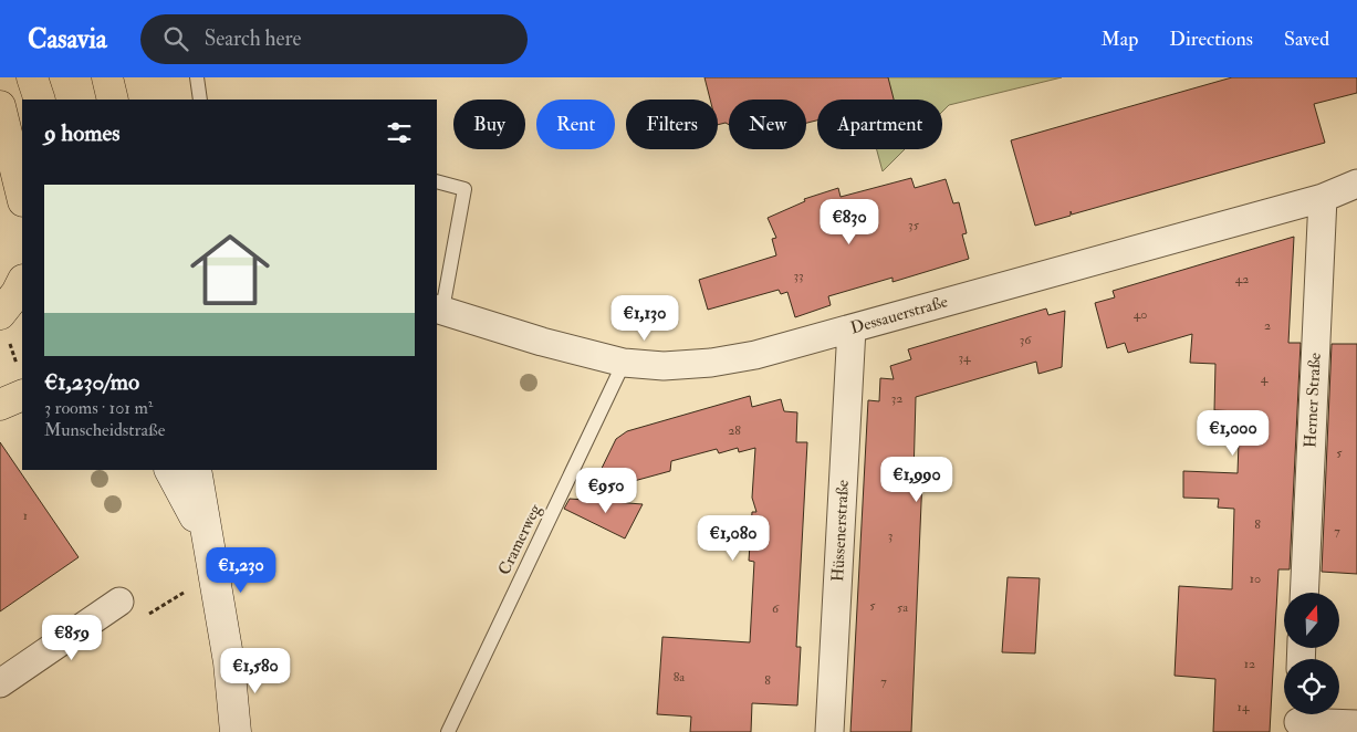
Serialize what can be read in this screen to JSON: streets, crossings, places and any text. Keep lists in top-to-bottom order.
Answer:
{
  "streets": {
    "street": ["Dessauerstraße", "Herner Straße", "Hüssenerstraße"],
    "lane": ["Cramerweg"]
  },
  "crossings": [
    ["Dessauerstraße", "Herner Straße"],
    ["Dessauerstraße", "Hüssenerstraße"],
    ["Dessauerstraße", "Cramerweg"]
  ],
  "house_numbers": [
    "35",
    "33",
    "42",
    "40",
    "2",
    "36",
    "34",
    "4",
    "32",
    "28",
    "5",
    "1",
    "8",
    "7",
    "3",
    "10",
    "5",
    "5a",
    "6",
    "12",
    "8a",
    "8",
    "7",
    "14"
  ],
  "north": "top",
  "page": {
    "header": "Casavia",
    "search": "Search here",
    "nav": ["Map", "Directions", "Saved"],
    "chip": [
      "Buy",
      "Rent",
      "Filters",
      "New",
      "Apartment"
    ],
    "heading": "9 homes",
    "list": [
      {
        "name": "€1,230/mo",
        "note": "3 rooms · 101 m² · Munscheidstraße"
      }
    ],
    "price": [
      "€830",
      "€1,130",
      "€1,000",
      "€1,990",
      "€950",
      "€1,080",
      "€1,230",
      "€859",
      "€1,580"
    ]
  }
}
